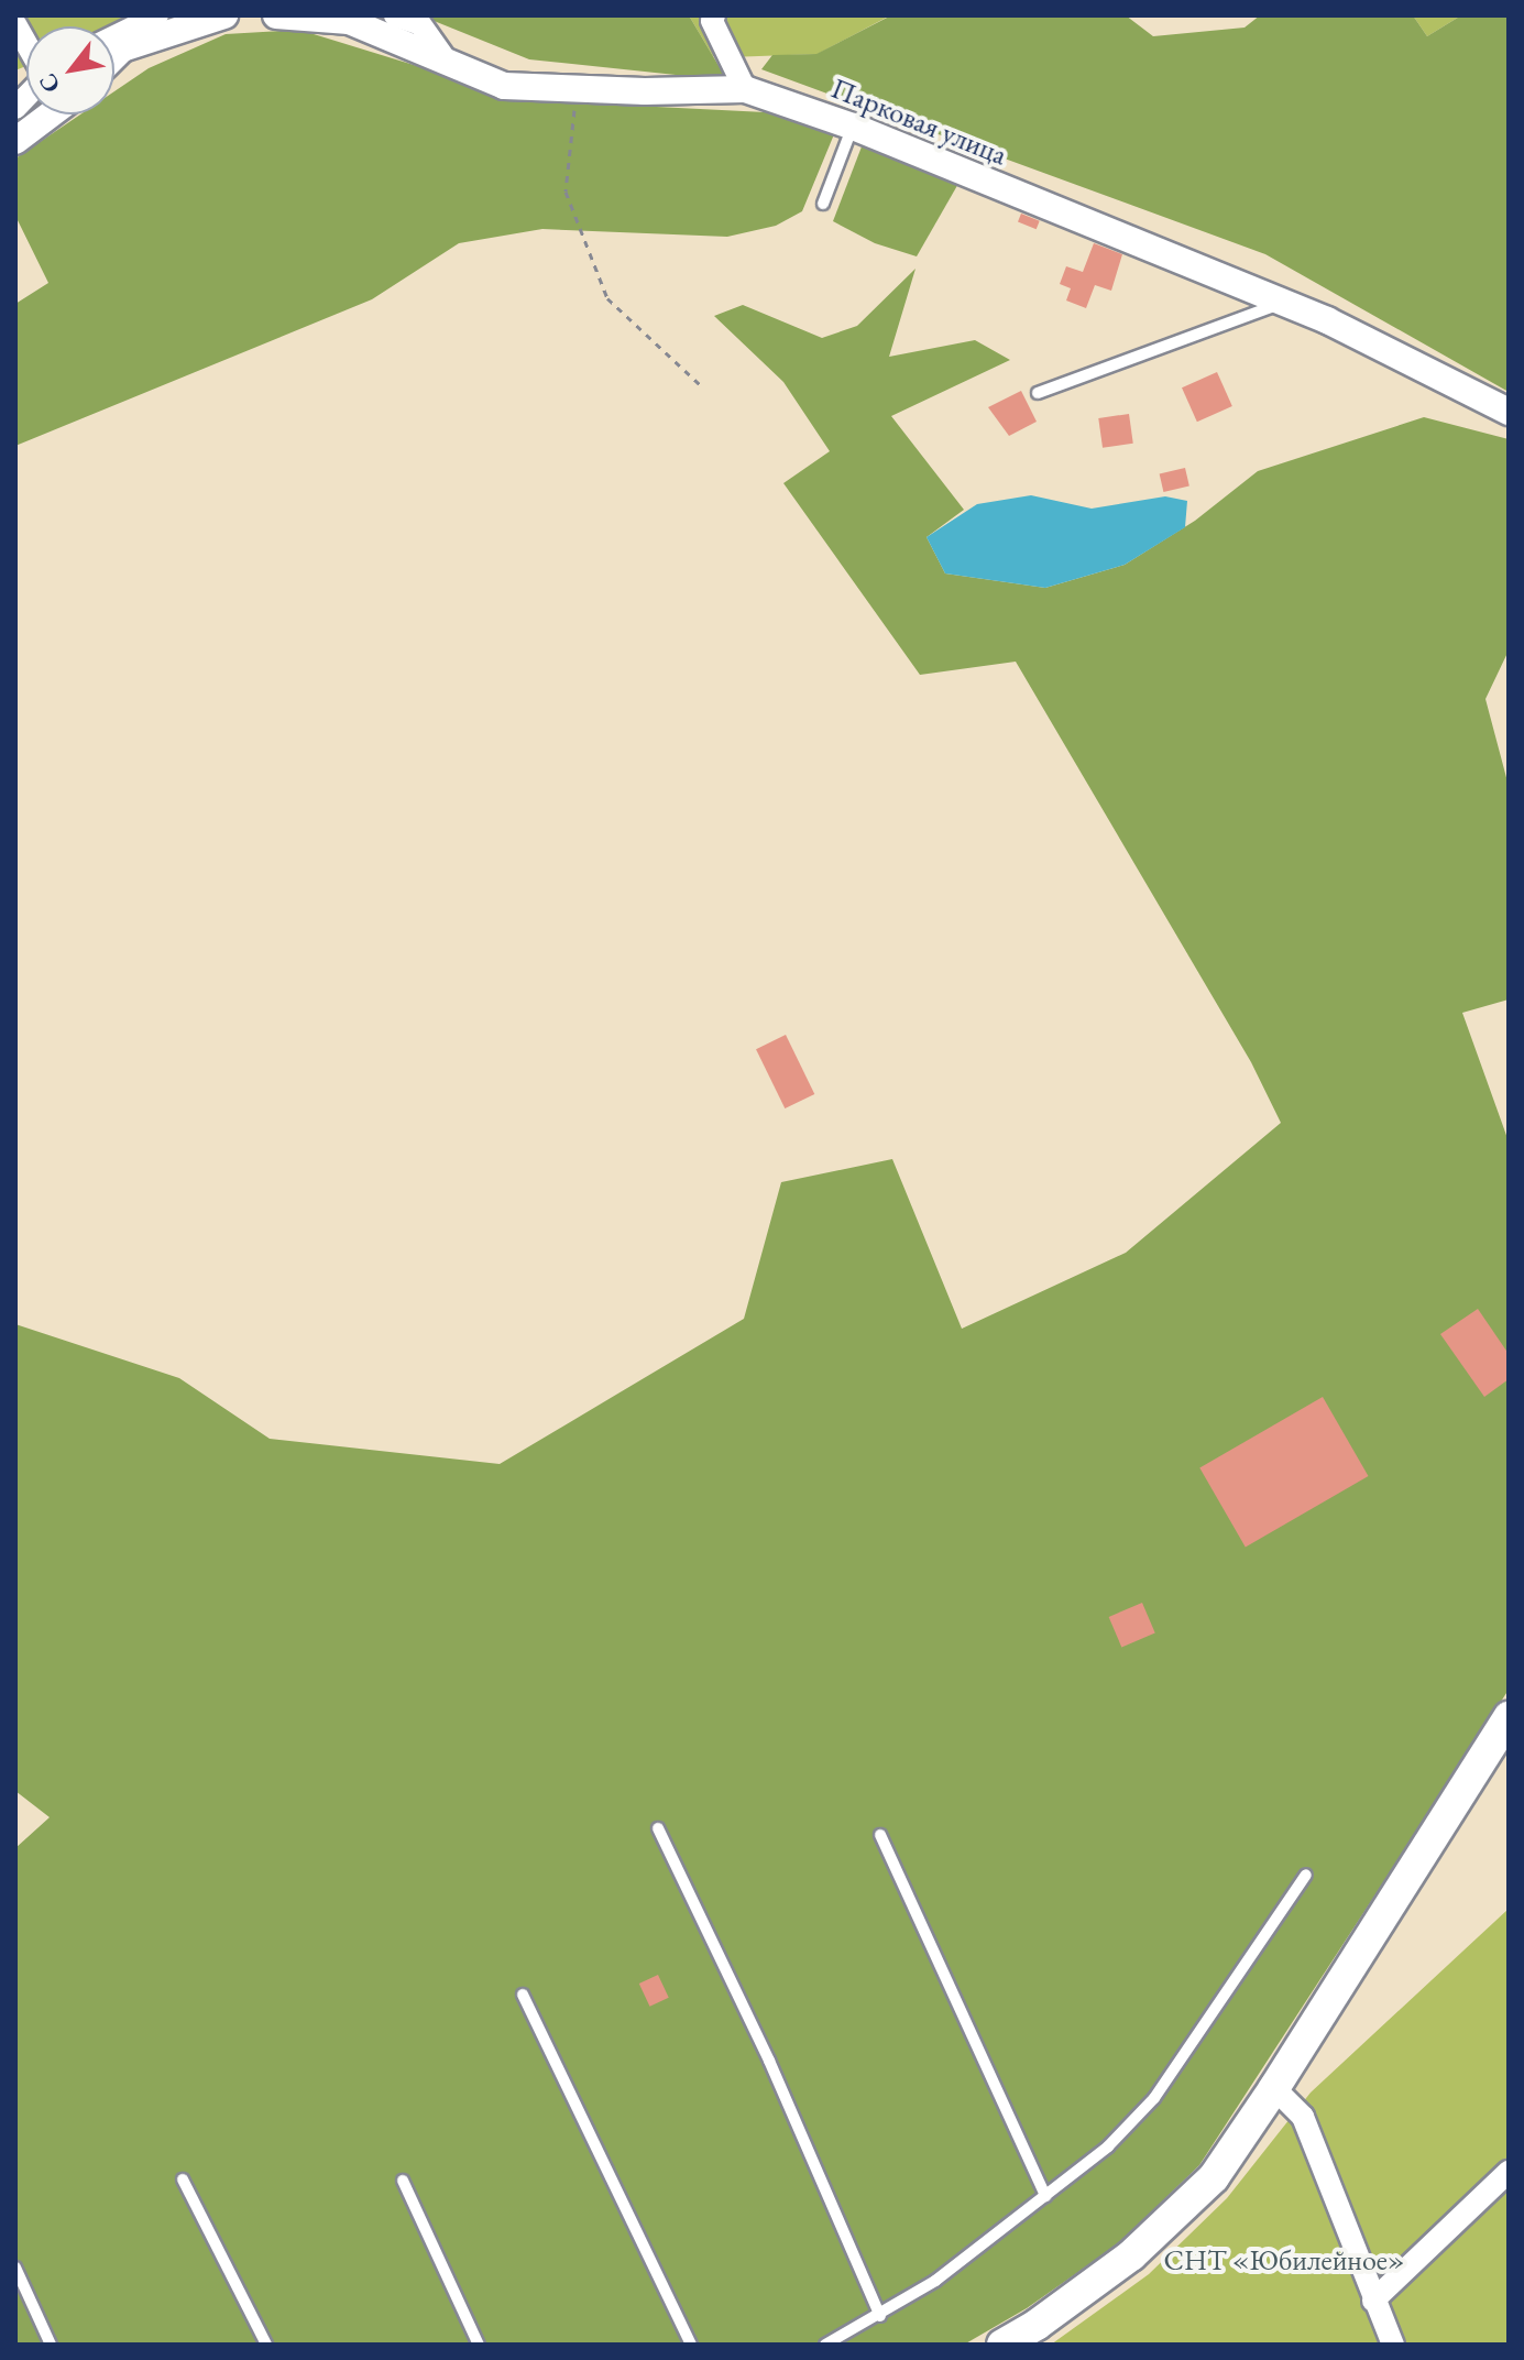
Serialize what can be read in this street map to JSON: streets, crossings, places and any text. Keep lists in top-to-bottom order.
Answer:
{
  "streets": {
    "street": ["Парковая улица"]
  },
  "parks": ["СНТ «Юбилейное»"],
  "north": "bottom left"
}
